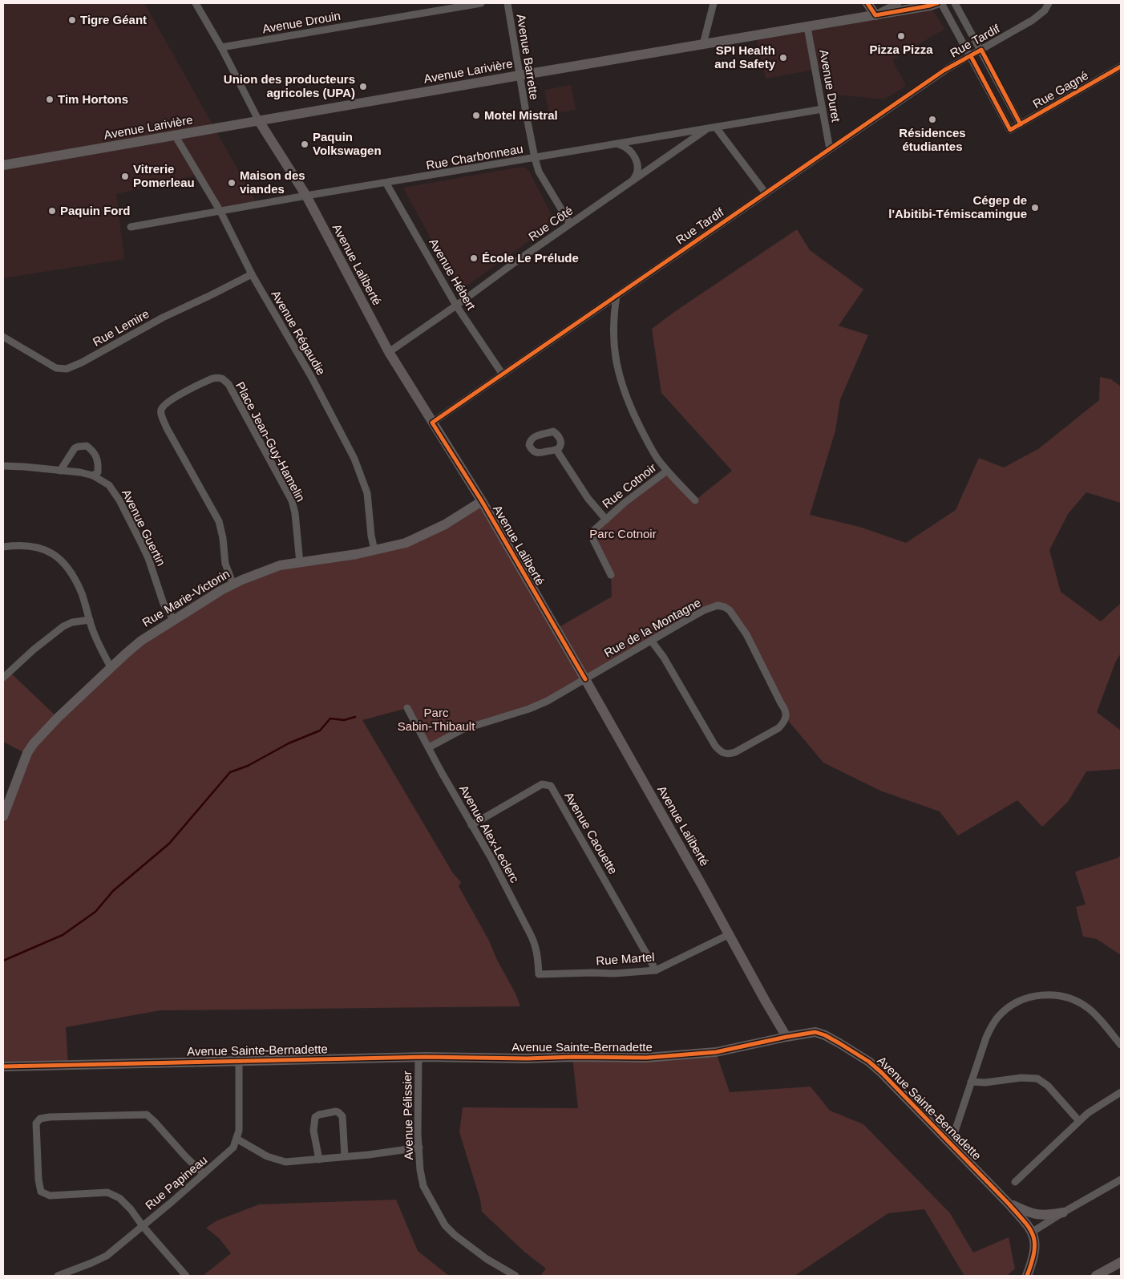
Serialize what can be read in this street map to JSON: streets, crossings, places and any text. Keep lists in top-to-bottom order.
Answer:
{
  "streets": {
    "street": [
      "Avenue Drouin",
      "Rue Tardif",
      "Avenue Barrette",
      "Avenue Larivière",
      "Avenue Duret",
      "Rue Gagné",
      "Rue Charbonneau",
      "Rue Côté",
      "Avenue Laliberté",
      "Avenue Hébert",
      "Rue Lemire",
      "Avenue Régaudie",
      "Place Jean-Guy-Hamelin",
      "Rue Cotnoir",
      "Avenue Guertin",
      "Rue Marie-Victorin",
      "Rue de la Montagne",
      "Avenue Caouette",
      "Avenue Alex-Leclerc",
      "Rue Martel",
      "Avenue Sainte-Bernadette",
      "Avenue Pélissier",
      "Rue Papineau"
    ]
  },
  "crossings": [
    ["Avenue Drouin", "Avenue Laliberté"],
    ["Rue Tardif", "Avenue Duret"],
    ["Rue Tardif", "Rue Gagné"],
    ["Rue Tardif", "Avenue Laliberté"],
    ["Rue Tardif", "Avenue Hébert"],
    ["Avenue Barrette", "Avenue Larivière"],
    ["Avenue Barrette", "Rue Charbonneau"],
    ["Avenue Barrette", "Rue Côté"],
    ["Avenue Larivière", "Avenue Duret"],
    ["Avenue Larivière", "Avenue Laliberté"],
    ["Avenue Larivière", "Avenue Régaudie"],
    ["Avenue Duret", "Rue Charbonneau"],
    ["Rue Charbonneau", "Rue Côté"],
    ["Rue Charbonneau", "Avenue Laliberté"],
    ["Rue Charbonneau", "Avenue Hébert"],
    ["Rue Charbonneau", "Avenue Régaudie"],
    ["Rue Côté", "Avenue Laliberté"],
    ["Rue Côté", "Avenue Hébert"],
    ["Avenue Laliberté", "Rue Marie-Victorin"],
    ["Avenue Laliberté", "Rue de la Montagne"],
    ["Avenue Laliberté", "Rue Martel"],
    ["Avenue Laliberté", "Avenue Sainte-Bernadette"],
    ["Rue Lemire", "Avenue Régaudie"],
    ["Avenue Régaudie", "Rue Marie-Victorin"],
    ["Place Jean-Guy-Hamelin", "Rue Marie-Victorin"],
    ["Avenue Guertin", "Rue Marie-Victorin"],
    ["Rue de la Montagne", "Avenue Alex-Leclerc"],
    ["Avenue Caouette", "Avenue Alex-Leclerc"],
    ["Avenue Caouette", "Rue Martel"],
    ["Avenue Alex-Leclerc", "Rue Martel"],
    ["Avenue Sainte-Bernadette", "Avenue Pélissier"],
    ["Avenue Sainte-Bernadette", "Rue Papineau"]
  ],
  "parks": ["Parc Cotnoir", "Parc Sabin-Thibault"],
  "places": [
    "Tigre Géant",
    "Pizza Pizza",
    "SPI Health and Safety",
    "Union des producteurs agricoles (UPA)",
    "Tim Hortons",
    "Motel Mistral",
    "Résidences étudiantes",
    "Paquin Volkswagen",
    "Vitrerie Pomerleau",
    "Maison des viandes",
    "Cégep de l'Abitibi-Témiscamingue",
    "Paquin Ford",
    "École Le Prélude"
  ]
}
